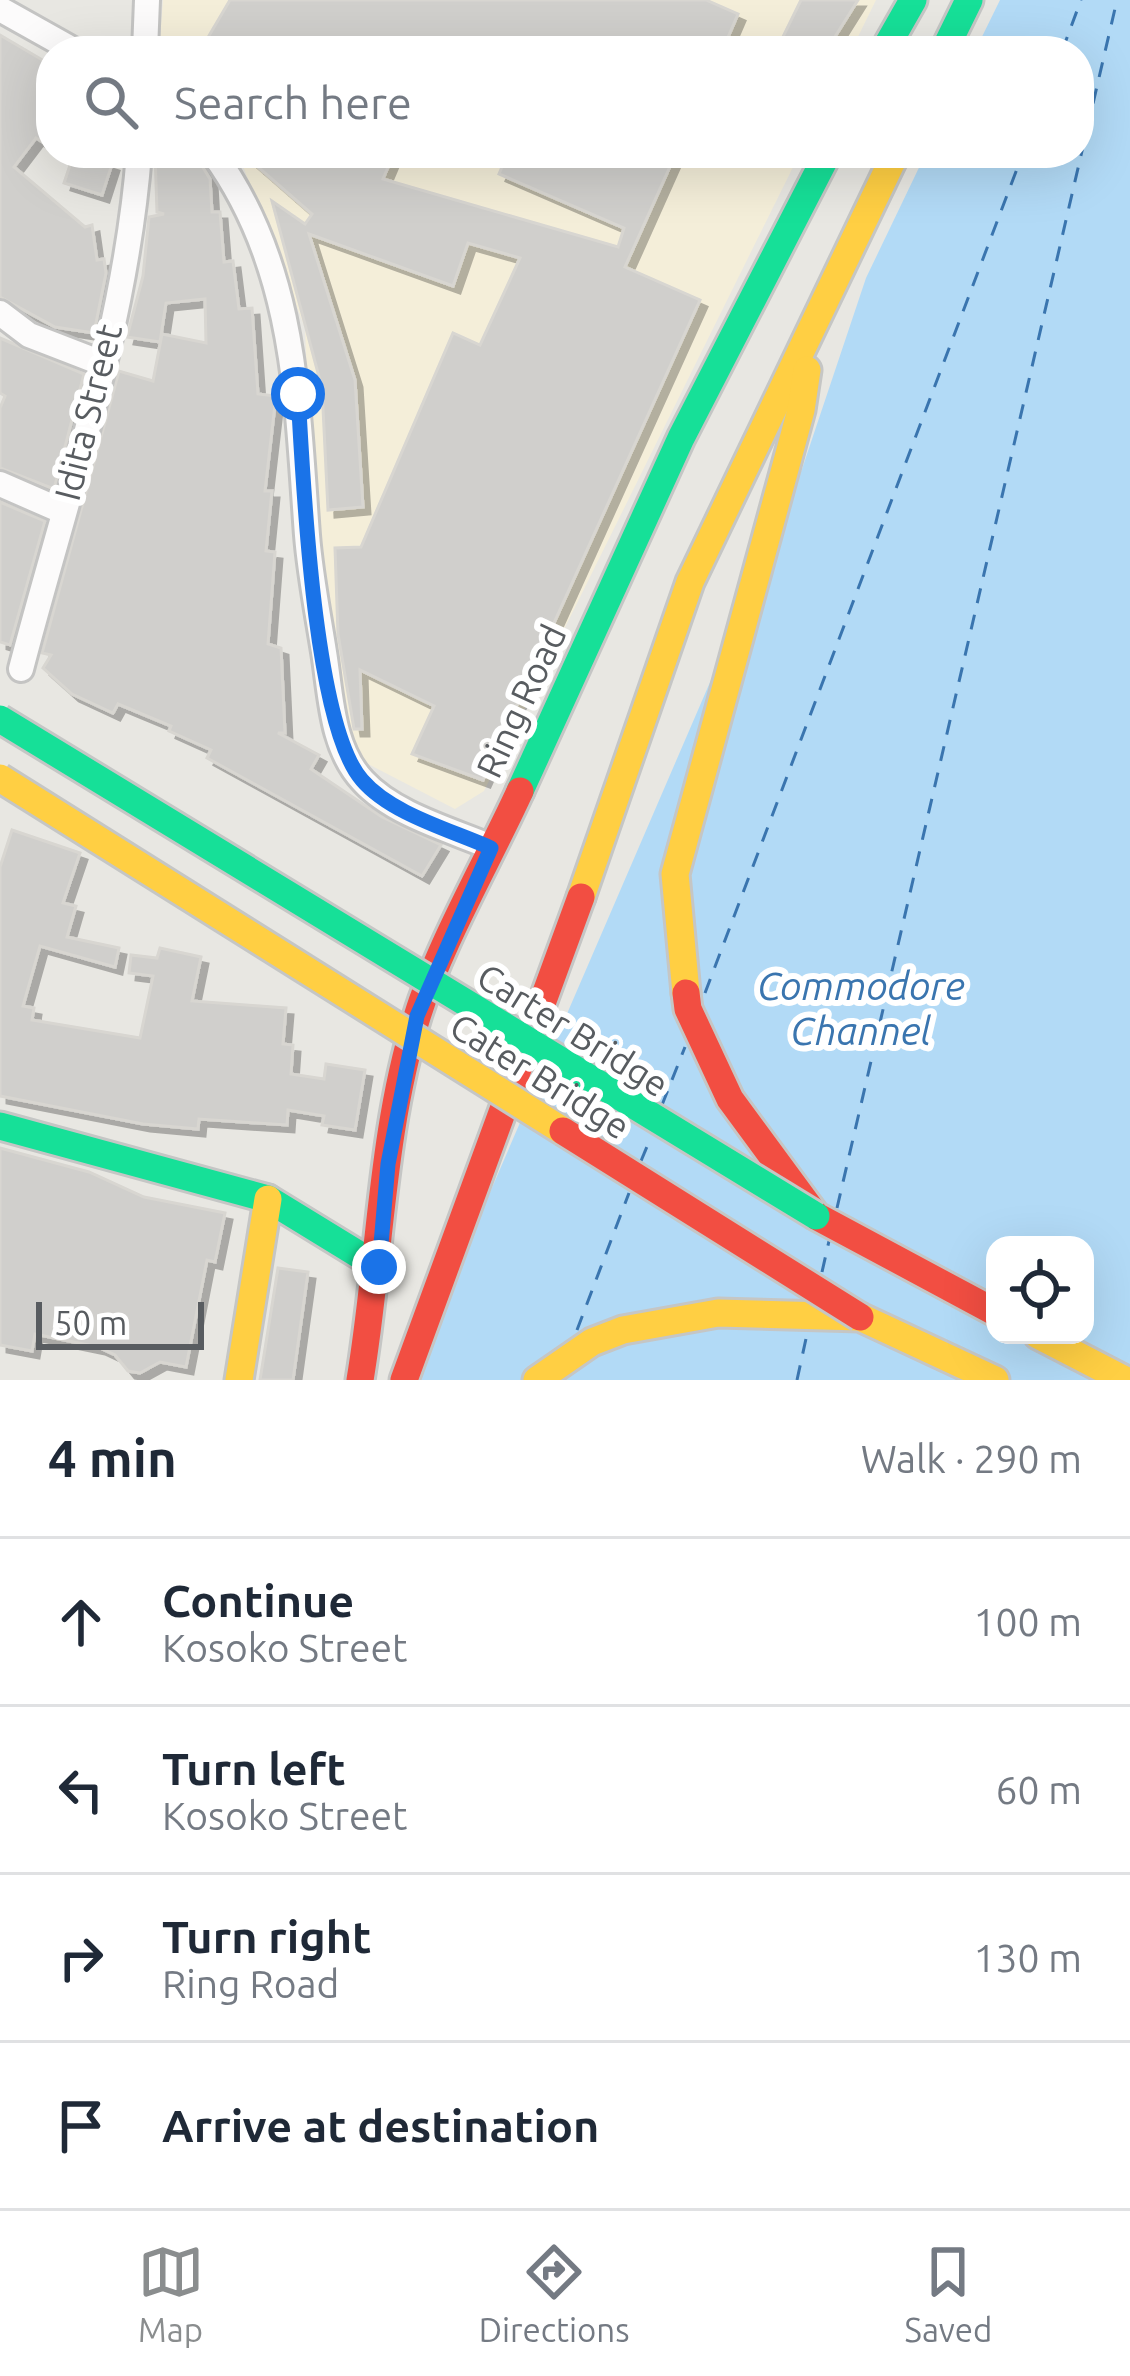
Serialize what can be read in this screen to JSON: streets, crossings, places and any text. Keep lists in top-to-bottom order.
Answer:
{
  "streets": {
    "main road": ["Ring Road", "Carter Bridge", "Cater Bridge"],
    "street": ["Idita Street"]
  },
  "water": ["Commodore Channel"],
  "scale_bar": "50 m",
  "page": {
    "search": "Search here",
    "scale": "50 m",
    "heading": ["4 min", "Walk · 290 m"],
    "list": [
      ["Continue", "Kosoko Street", "100 m"],
      ["Turn left", "Kosoko Street", "60 m"],
      ["Turn right", "Ring Road", "130 m"],
      "Arrive at destination"
    ],
    "nav": ["Map", "Directions", "Saved"]
  }
}
